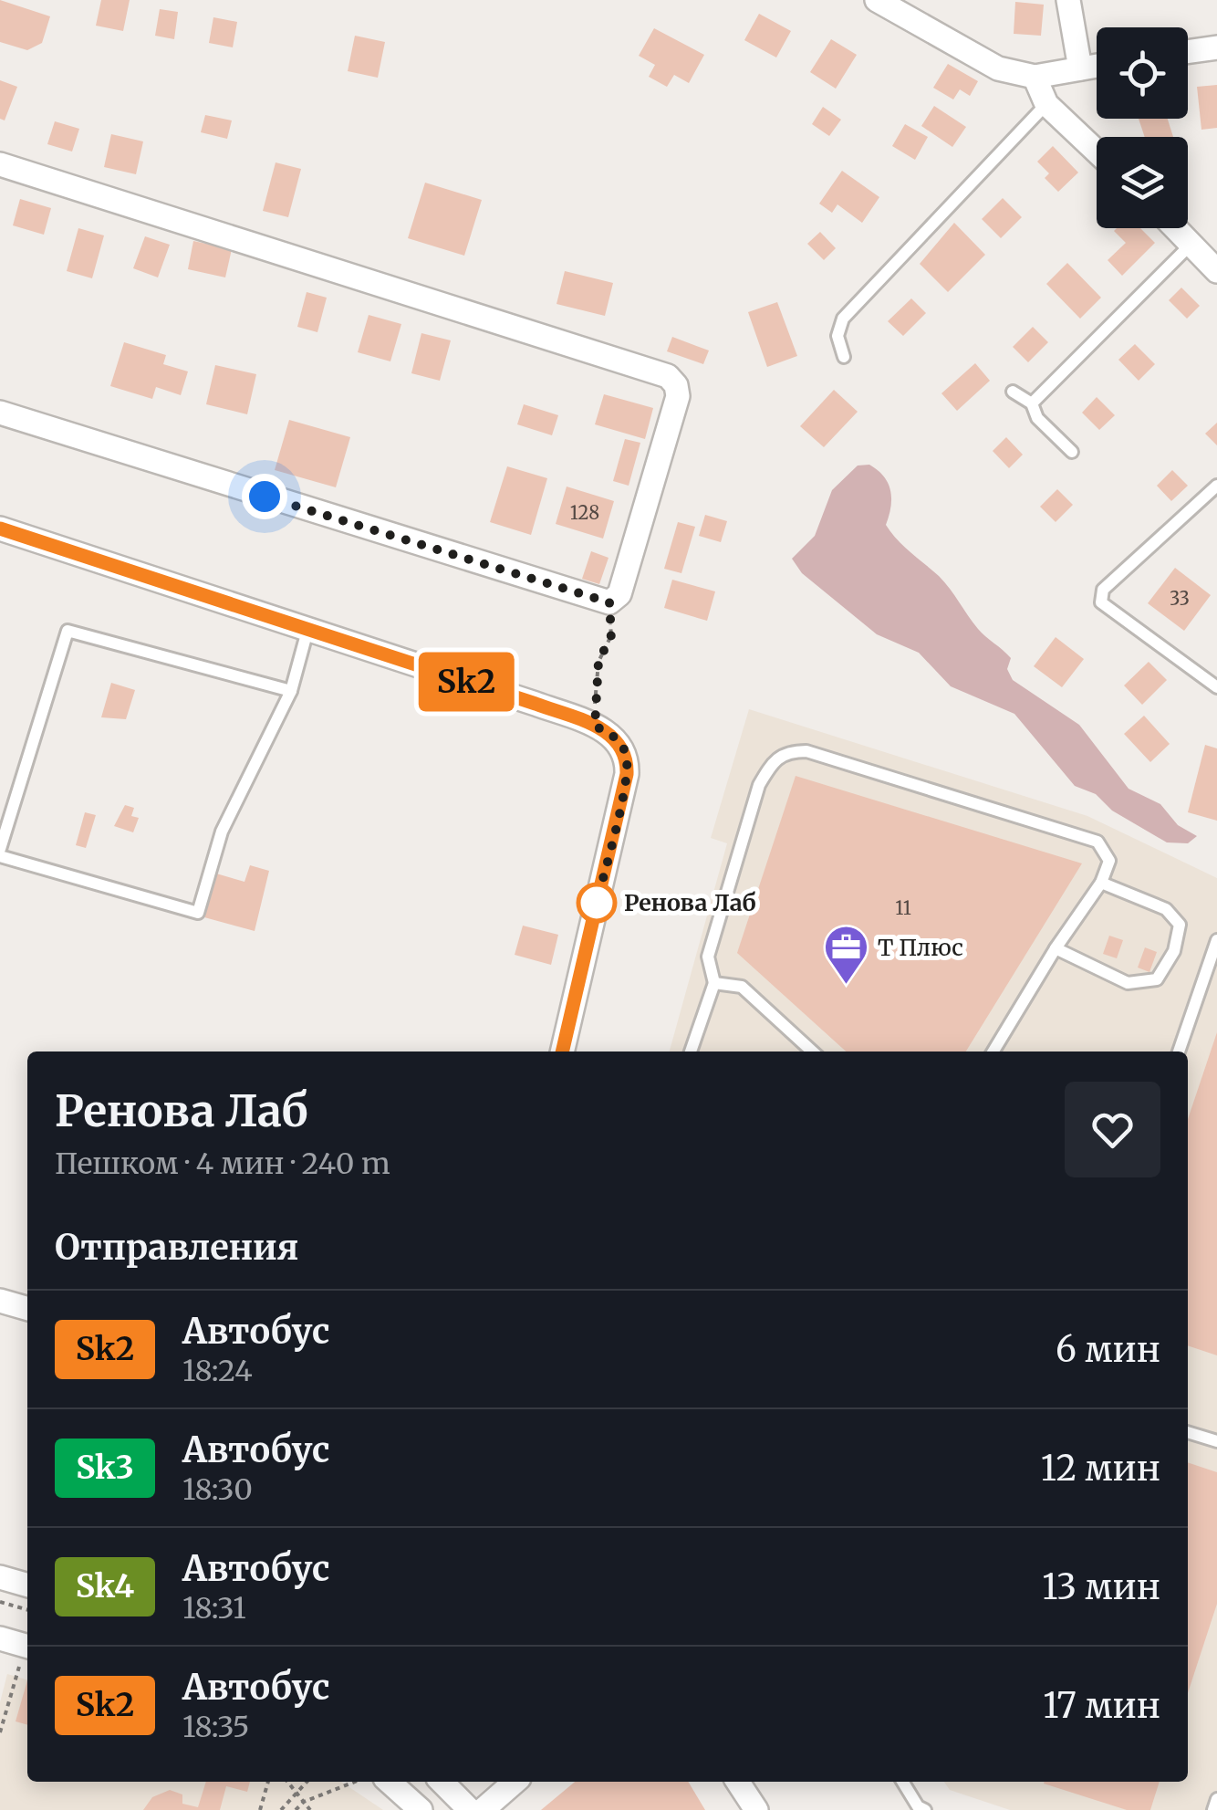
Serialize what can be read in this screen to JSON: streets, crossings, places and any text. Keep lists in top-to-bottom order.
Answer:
{
  "places": {
    "other": ["Ренова Лаб"],
    "office": ["Т Плюс"]
  },
  "lines": ["bus line Sk2"],
  "house_numbers": ["128", "33", "11"],
  "page": {
    "on_map": "Sk2",
    "heading": [
      ["Ренова Лаб", "Пешком · 4 мин · 240 m"],
      "Отправления"
    ],
    "list": [
      {
        "mark": "Sk2",
        "name": "Автобус",
        "note": "18:24",
        "value": "6 мин"
      },
      {
        "mark": "Sk3",
        "name": "Автобус",
        "note": "18:30",
        "value": "12 мин"
      },
      {
        "mark": "Sk4",
        "name": "Автобус",
        "note": "18:31",
        "value": "13 мин"
      },
      {
        "mark": "Sk2",
        "name": "Автобус",
        "note": "18:35",
        "value": "17 мин"
      }
    ]
  }
}
